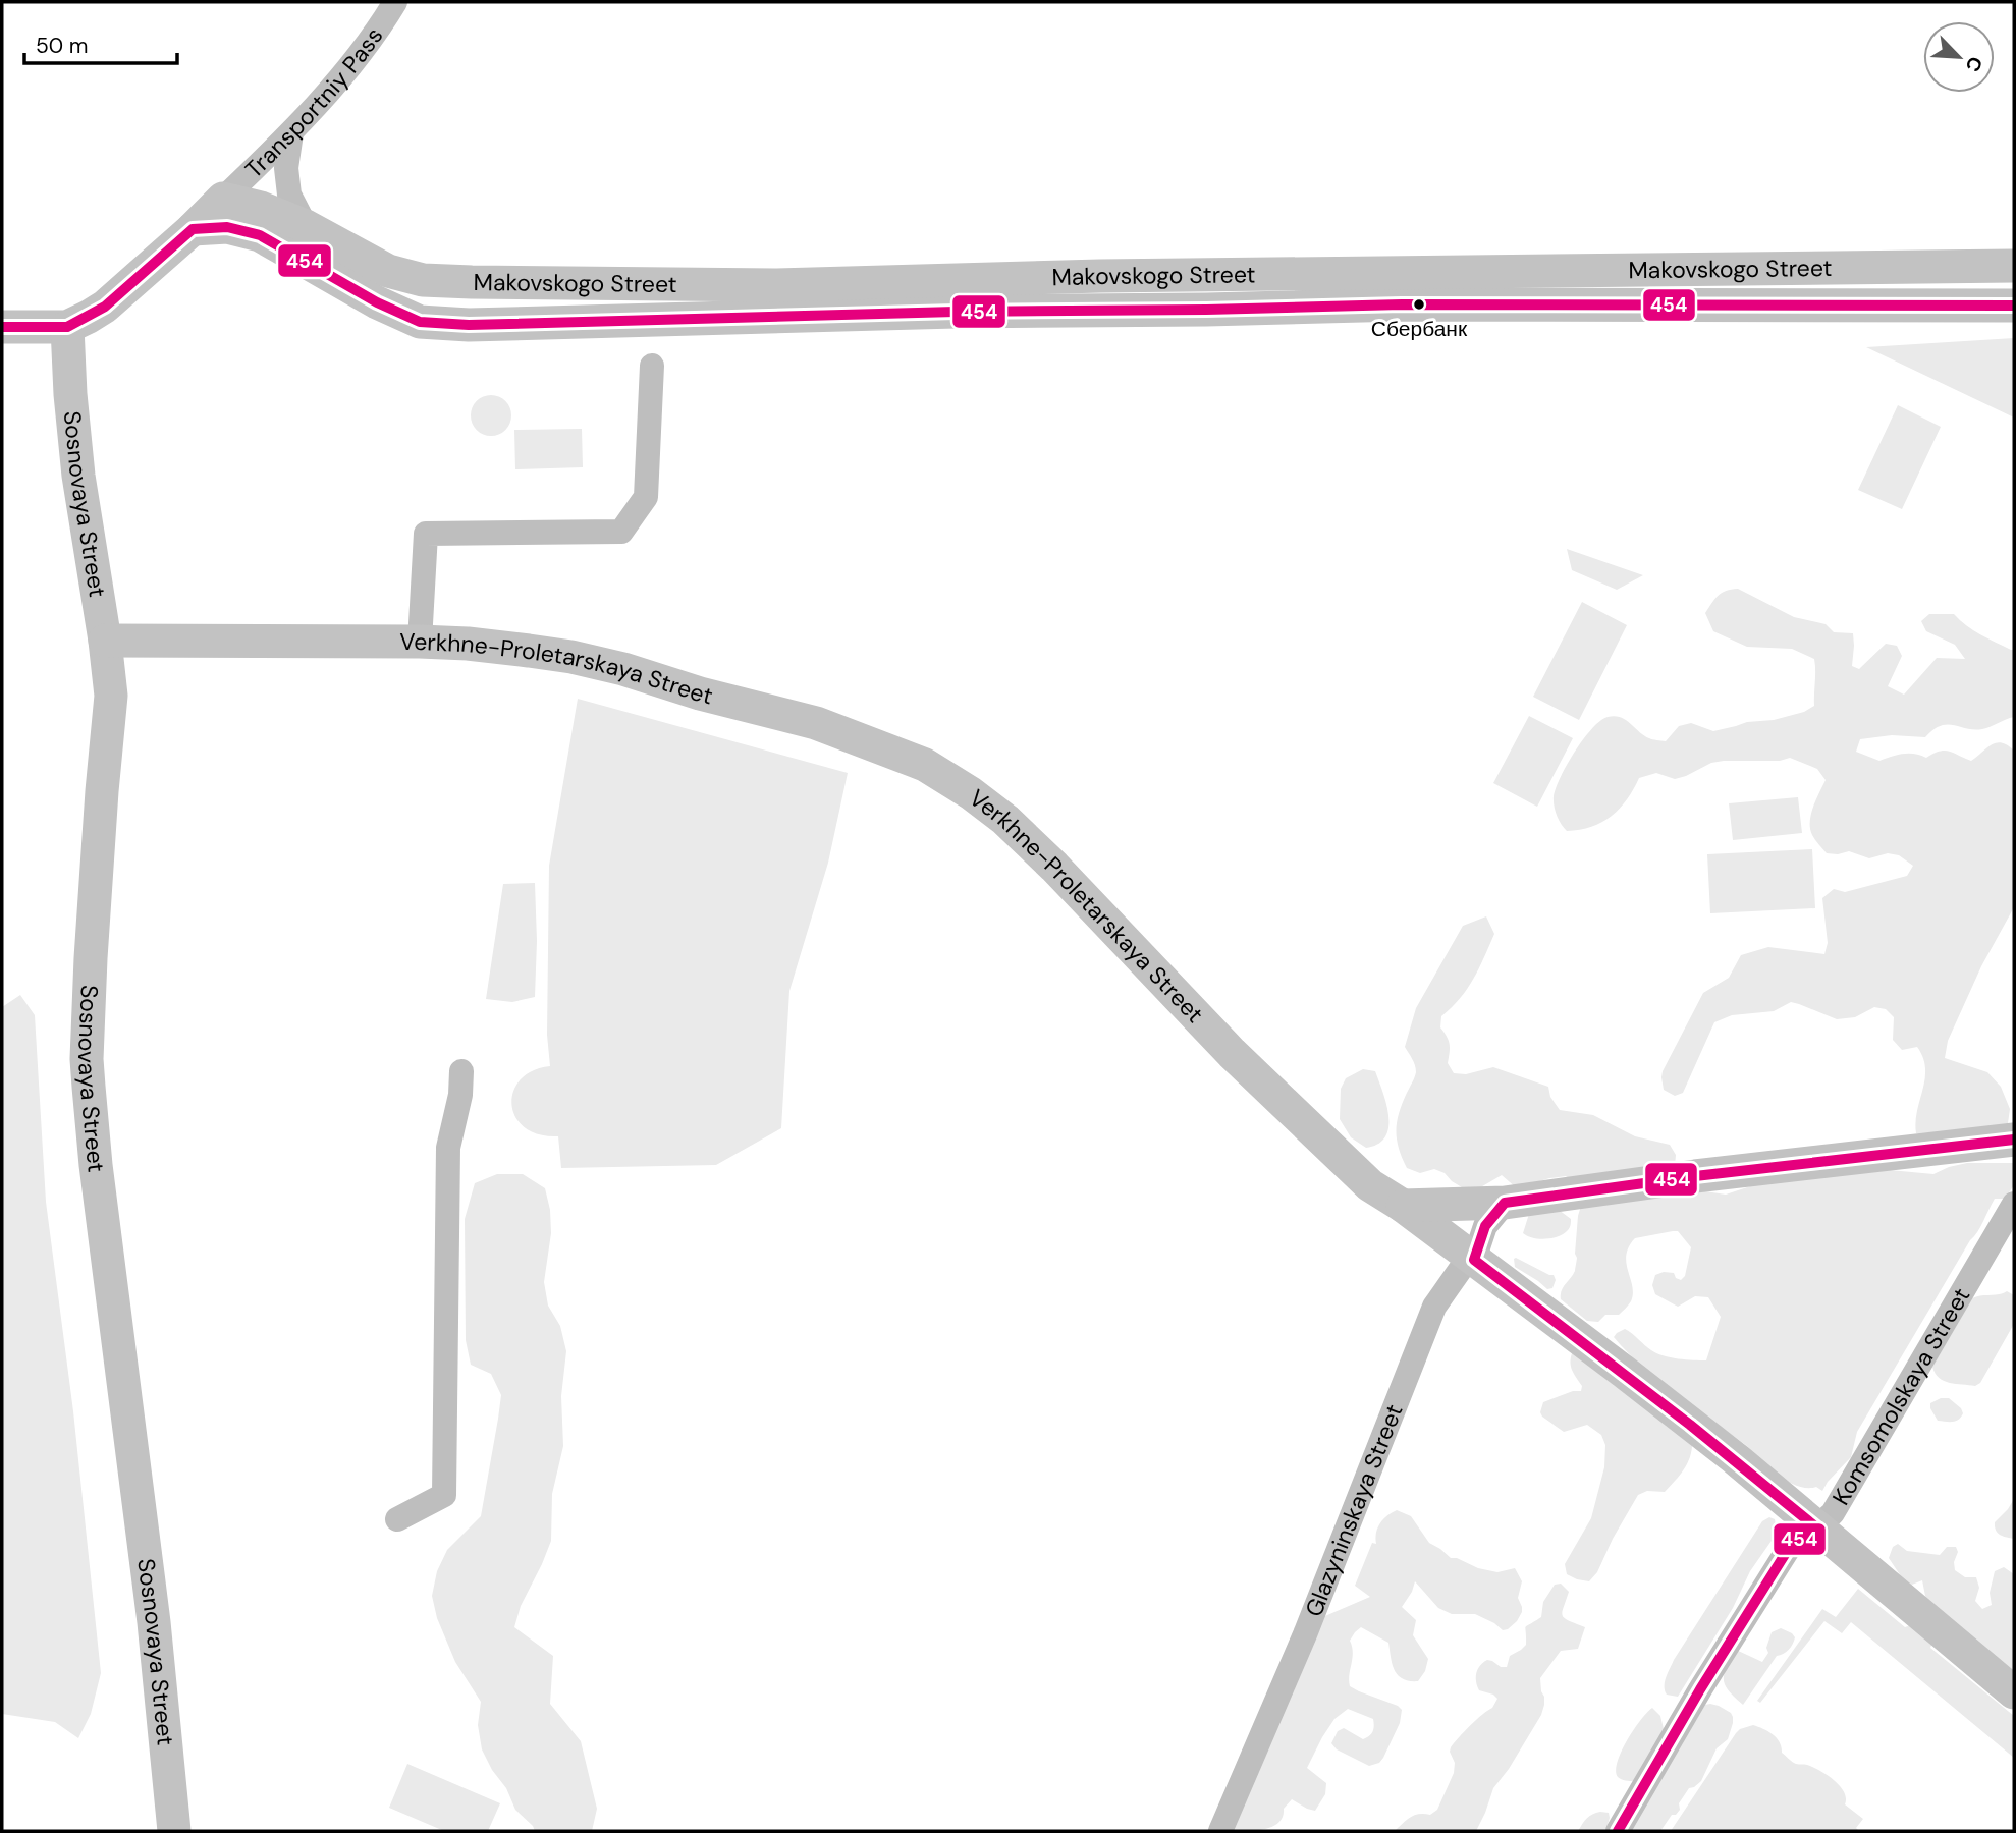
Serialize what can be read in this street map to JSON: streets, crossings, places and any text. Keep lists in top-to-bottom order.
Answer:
{
  "streets": {
    "street": [
      "Transportniy Pass",
      "Makovskogo Street",
      "Sosnovaya Street",
      "Verkhne-Proletarskaya Street",
      "Komsomolskaya Street",
      "Glazyninskaya Street"
    ]
  },
  "crossings": [
    ["Transportniy Pass", "Makovskogo Street"],
    ["Sosnovaya Street", "Verkhne-Proletarskaya Street"],
    ["Verkhne-Proletarskaya Street", "Komsomolskaya Street"],
    ["Verkhne-Proletarskaya Street", "Glazyninskaya Street"]
  ],
  "places": ["Сбербанк"],
  "lines": ["transit line 454"],
  "scale_bar": "50 m",
  "north": "bottom right"
}
